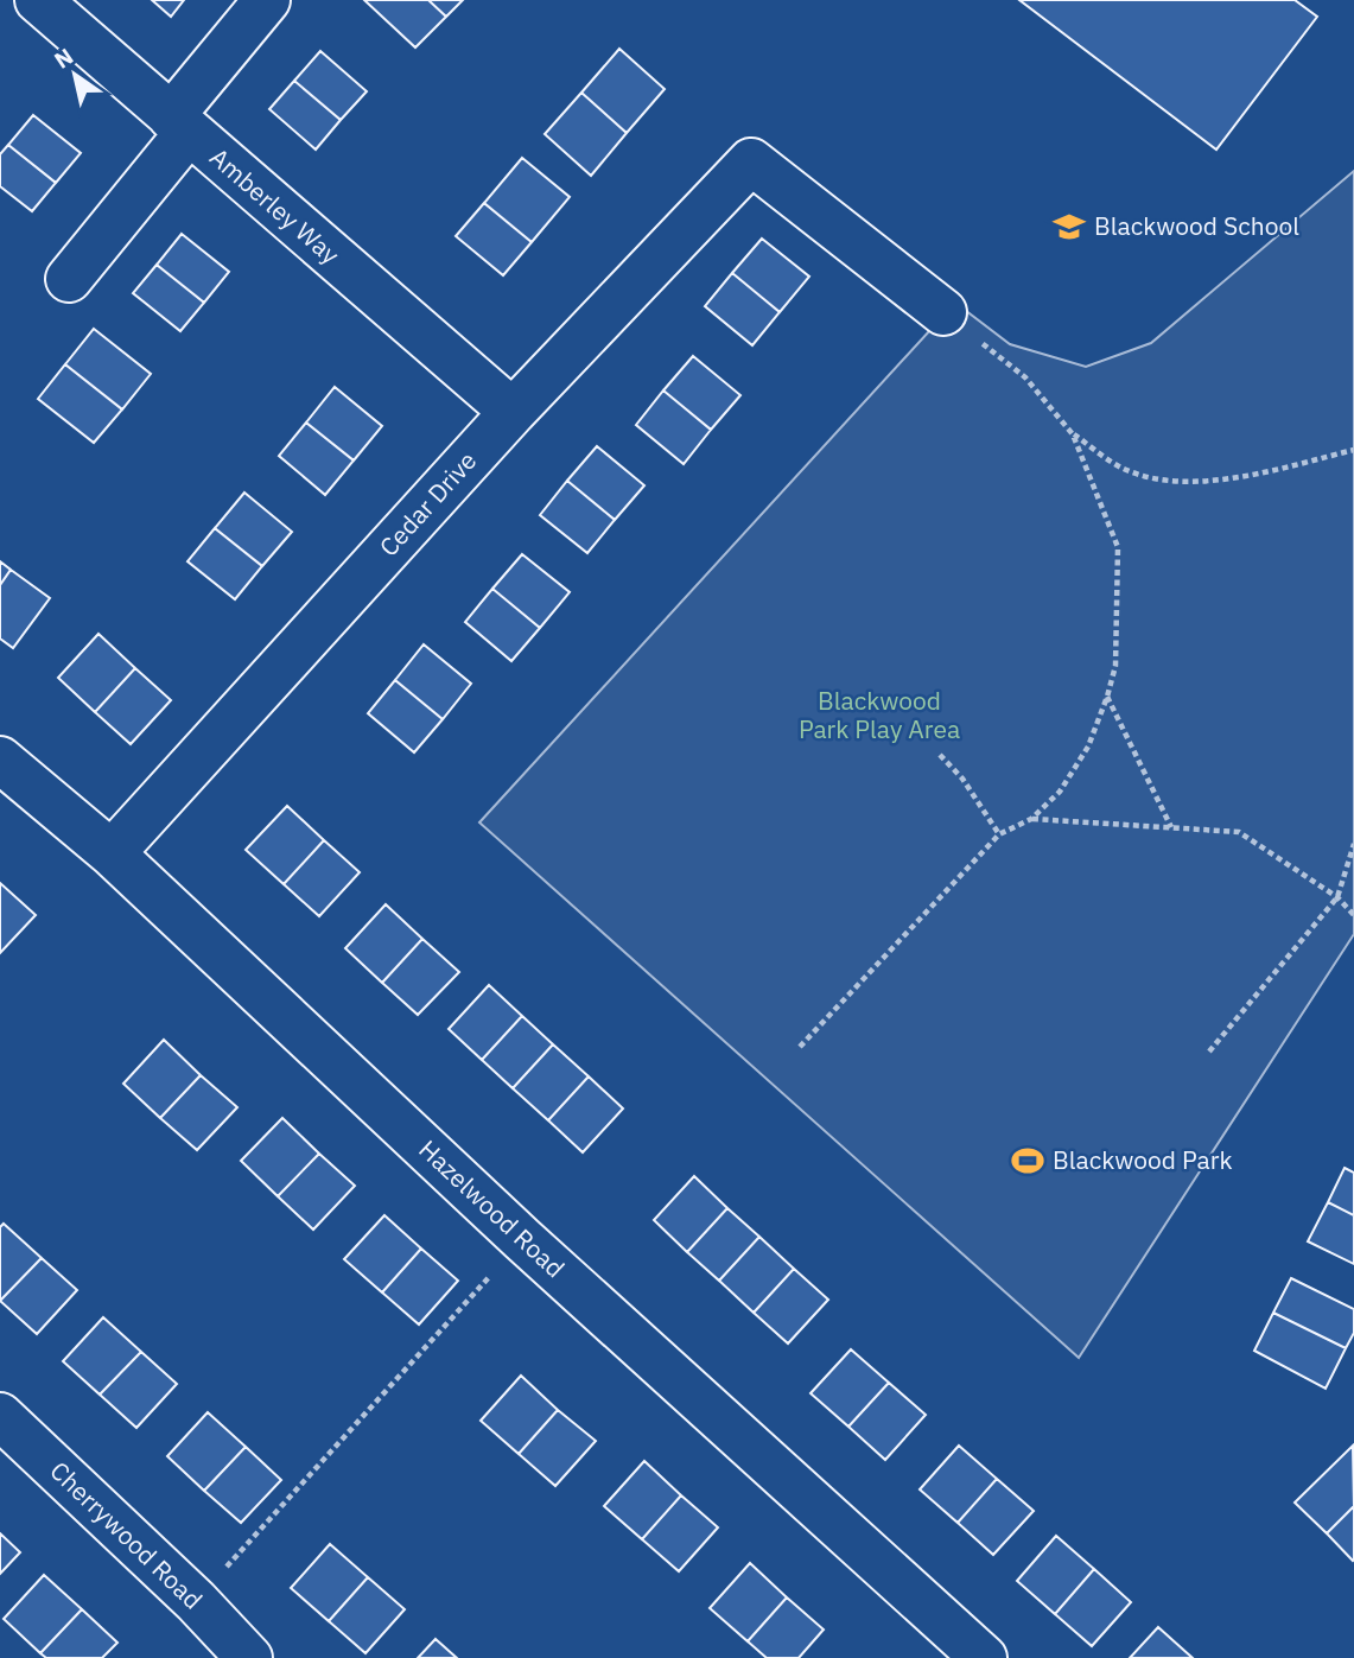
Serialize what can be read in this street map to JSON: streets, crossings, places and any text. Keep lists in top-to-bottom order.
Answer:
{
  "streets": {
    "street": [
      "Amberley Way",
      "Cedar Drive",
      "Hazelwood Road",
      "Cherrywood Road"
    ]
  },
  "crossings": [
    ["Amberley Way", "Cedar Drive"],
    ["Cedar Drive", "Hazelwood Road"]
  ],
  "parks": ["Blackwood Park Play Area"],
  "places": {
    "school or university": ["Blackwood School"],
    "sports": ["Blackwood Park"]
  },
  "north": "top left"
}
